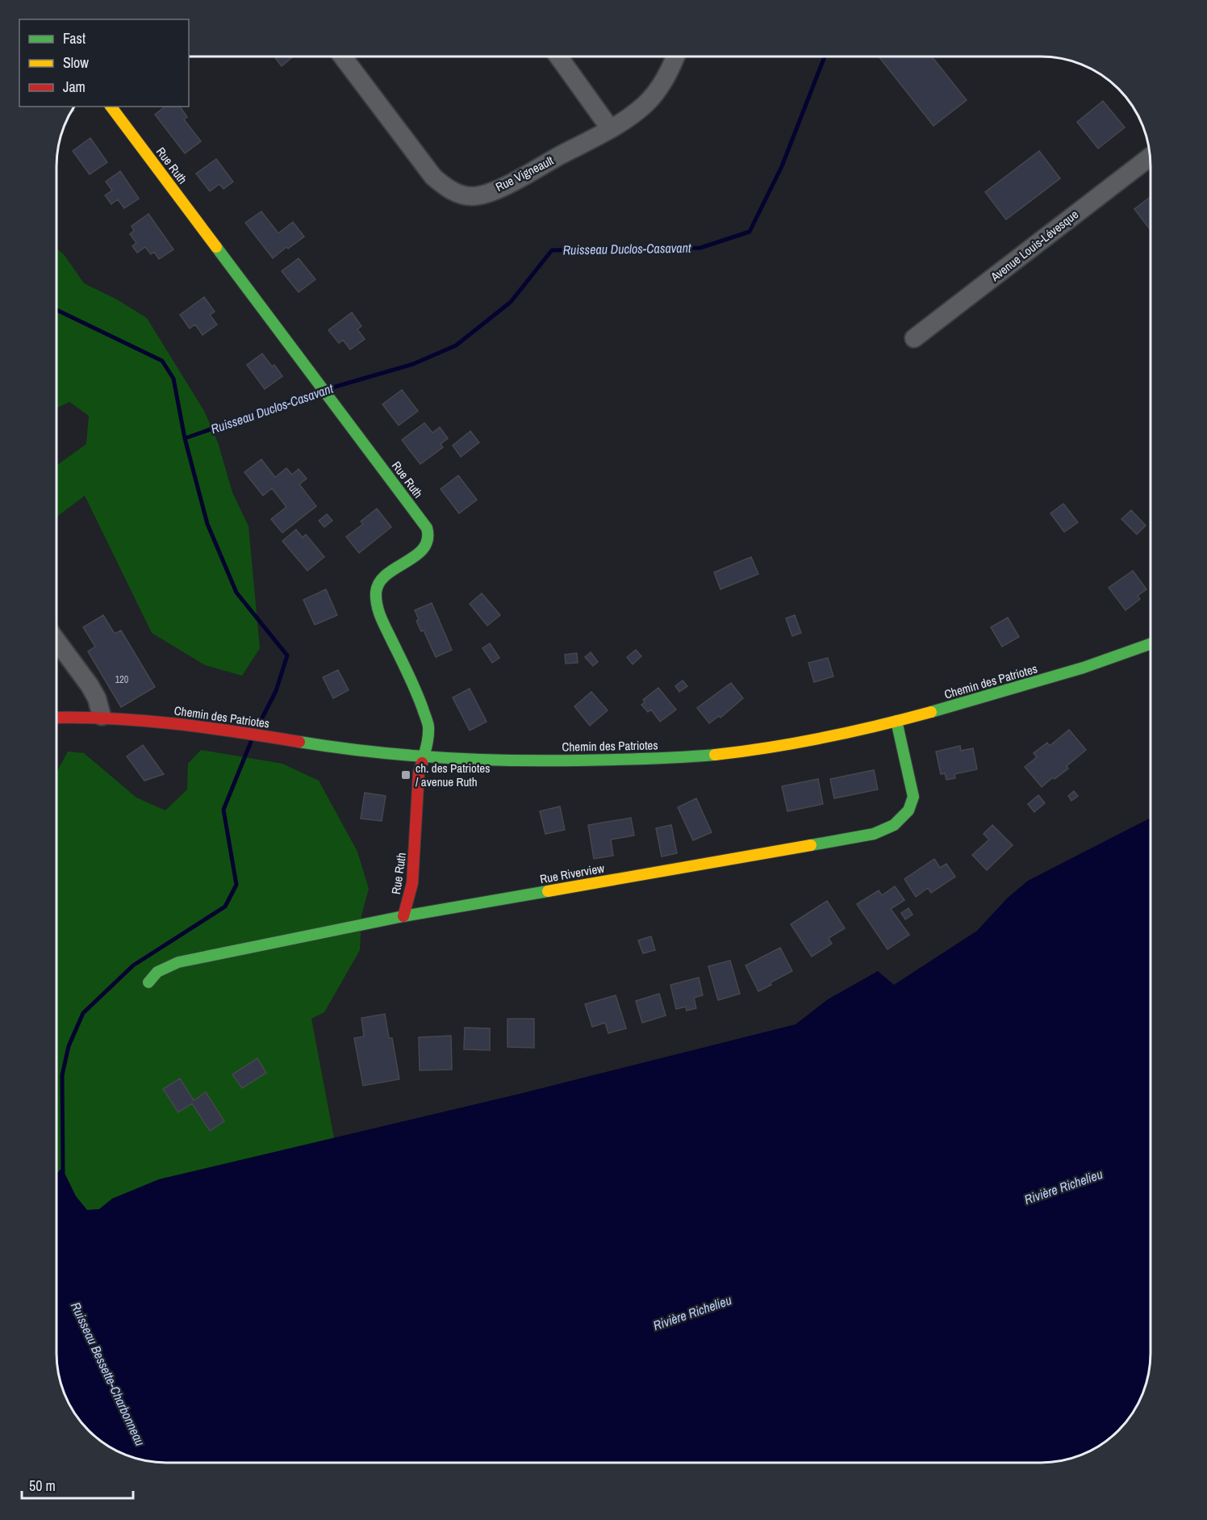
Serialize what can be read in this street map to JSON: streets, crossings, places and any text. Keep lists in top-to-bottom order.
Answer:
{
  "streets": {
    "street": [
      "Rue Ruth",
      "Rue Vigneault",
      "Avenue Louis-Lévesque",
      "Chemin des Patriotes",
      "Rue Riverview"
    ]
  },
  "crossings": [
    ["Rue Ruth", "Chemin des Patriotes"],
    ["Rue Ruth", "Rue Riverview"],
    ["Chemin des Patriotes", "Rue Riverview"]
  ],
  "water": ["Ruisseau Duclos-Casavant", "Rivière Richelieu", "Ruisseau Bessette-Charbonneau"],
  "places": {
    "transit": ["ch. des Patriotes / avenue Ruth"]
  },
  "house_numbers": ["120"],
  "legend": ["Fast", "Slow", "Jam"],
  "scale_bar": "50 m"
}
